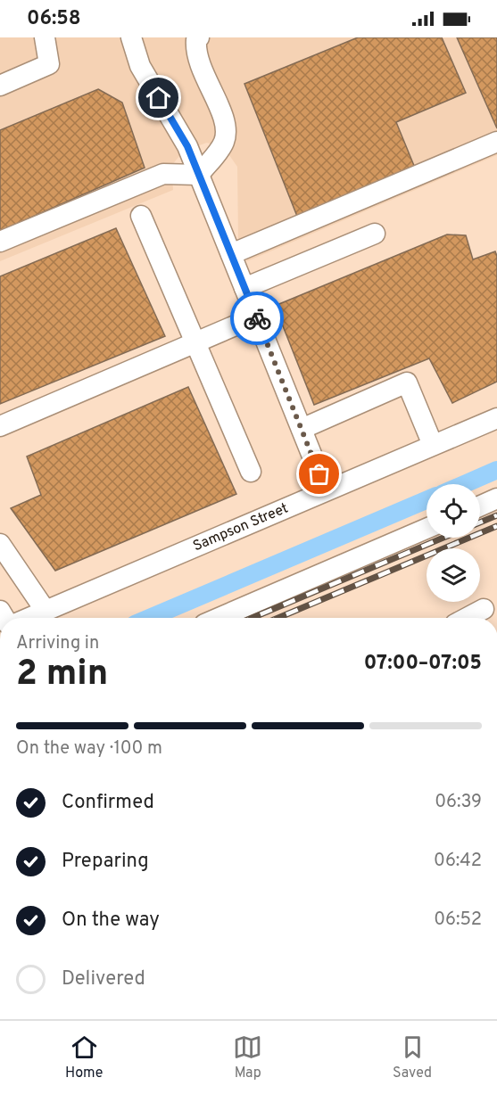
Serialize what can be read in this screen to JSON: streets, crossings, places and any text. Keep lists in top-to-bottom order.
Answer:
{
  "streets": {
    "street": ["Sampson Street"]
  },
  "page": {
    "status": "06:58",
    "heading": ["2 min", "Arriving in", "07:00–07:05"],
    "bar": "On the way · 100 m",
    "list": [
      ["Confirmed", "06:39"],
      ["Preparing", "06:42"],
      ["On the way", "06:52"],
      "Delivered"
    ],
    "tabs": ["Home", "Map", "Saved"]
  }
}
